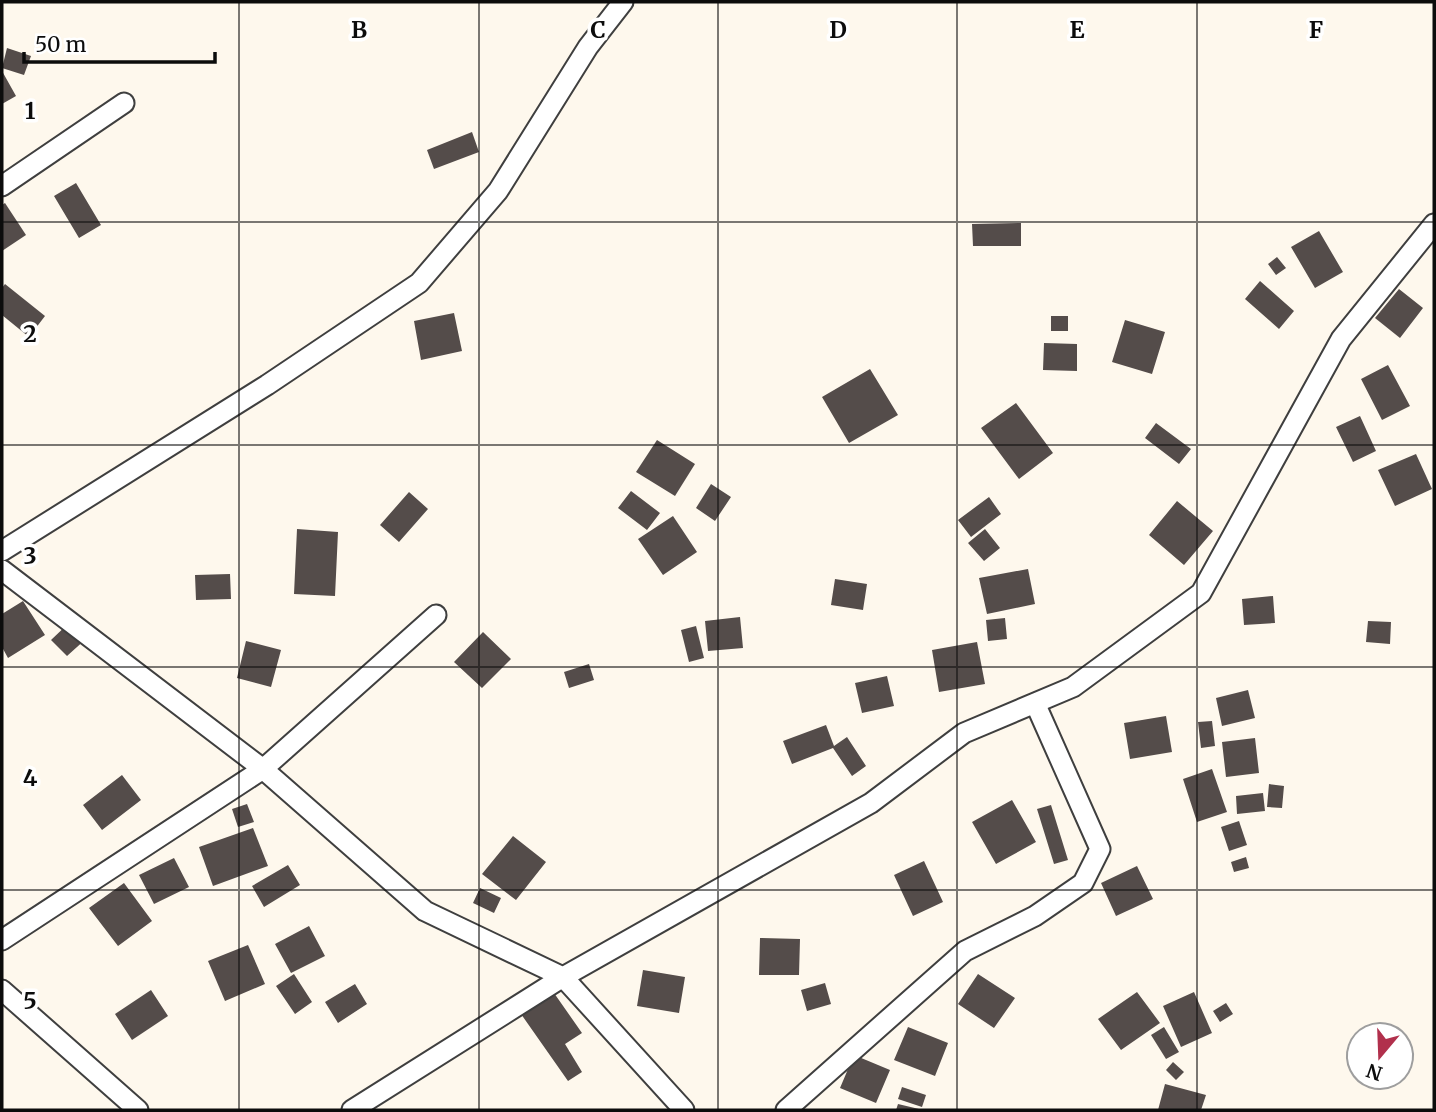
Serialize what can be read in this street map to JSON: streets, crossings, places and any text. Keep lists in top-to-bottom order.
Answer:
{
  "scale_bar": "50 m",
  "north": "bottom",
  "grid": {
    "columns": [
      "B",
      "C",
      "D",
      "E",
      "F"
    ],
    "rows": [
      "1",
      "2",
      "3",
      "4",
      "5"
    ]
  }
}
